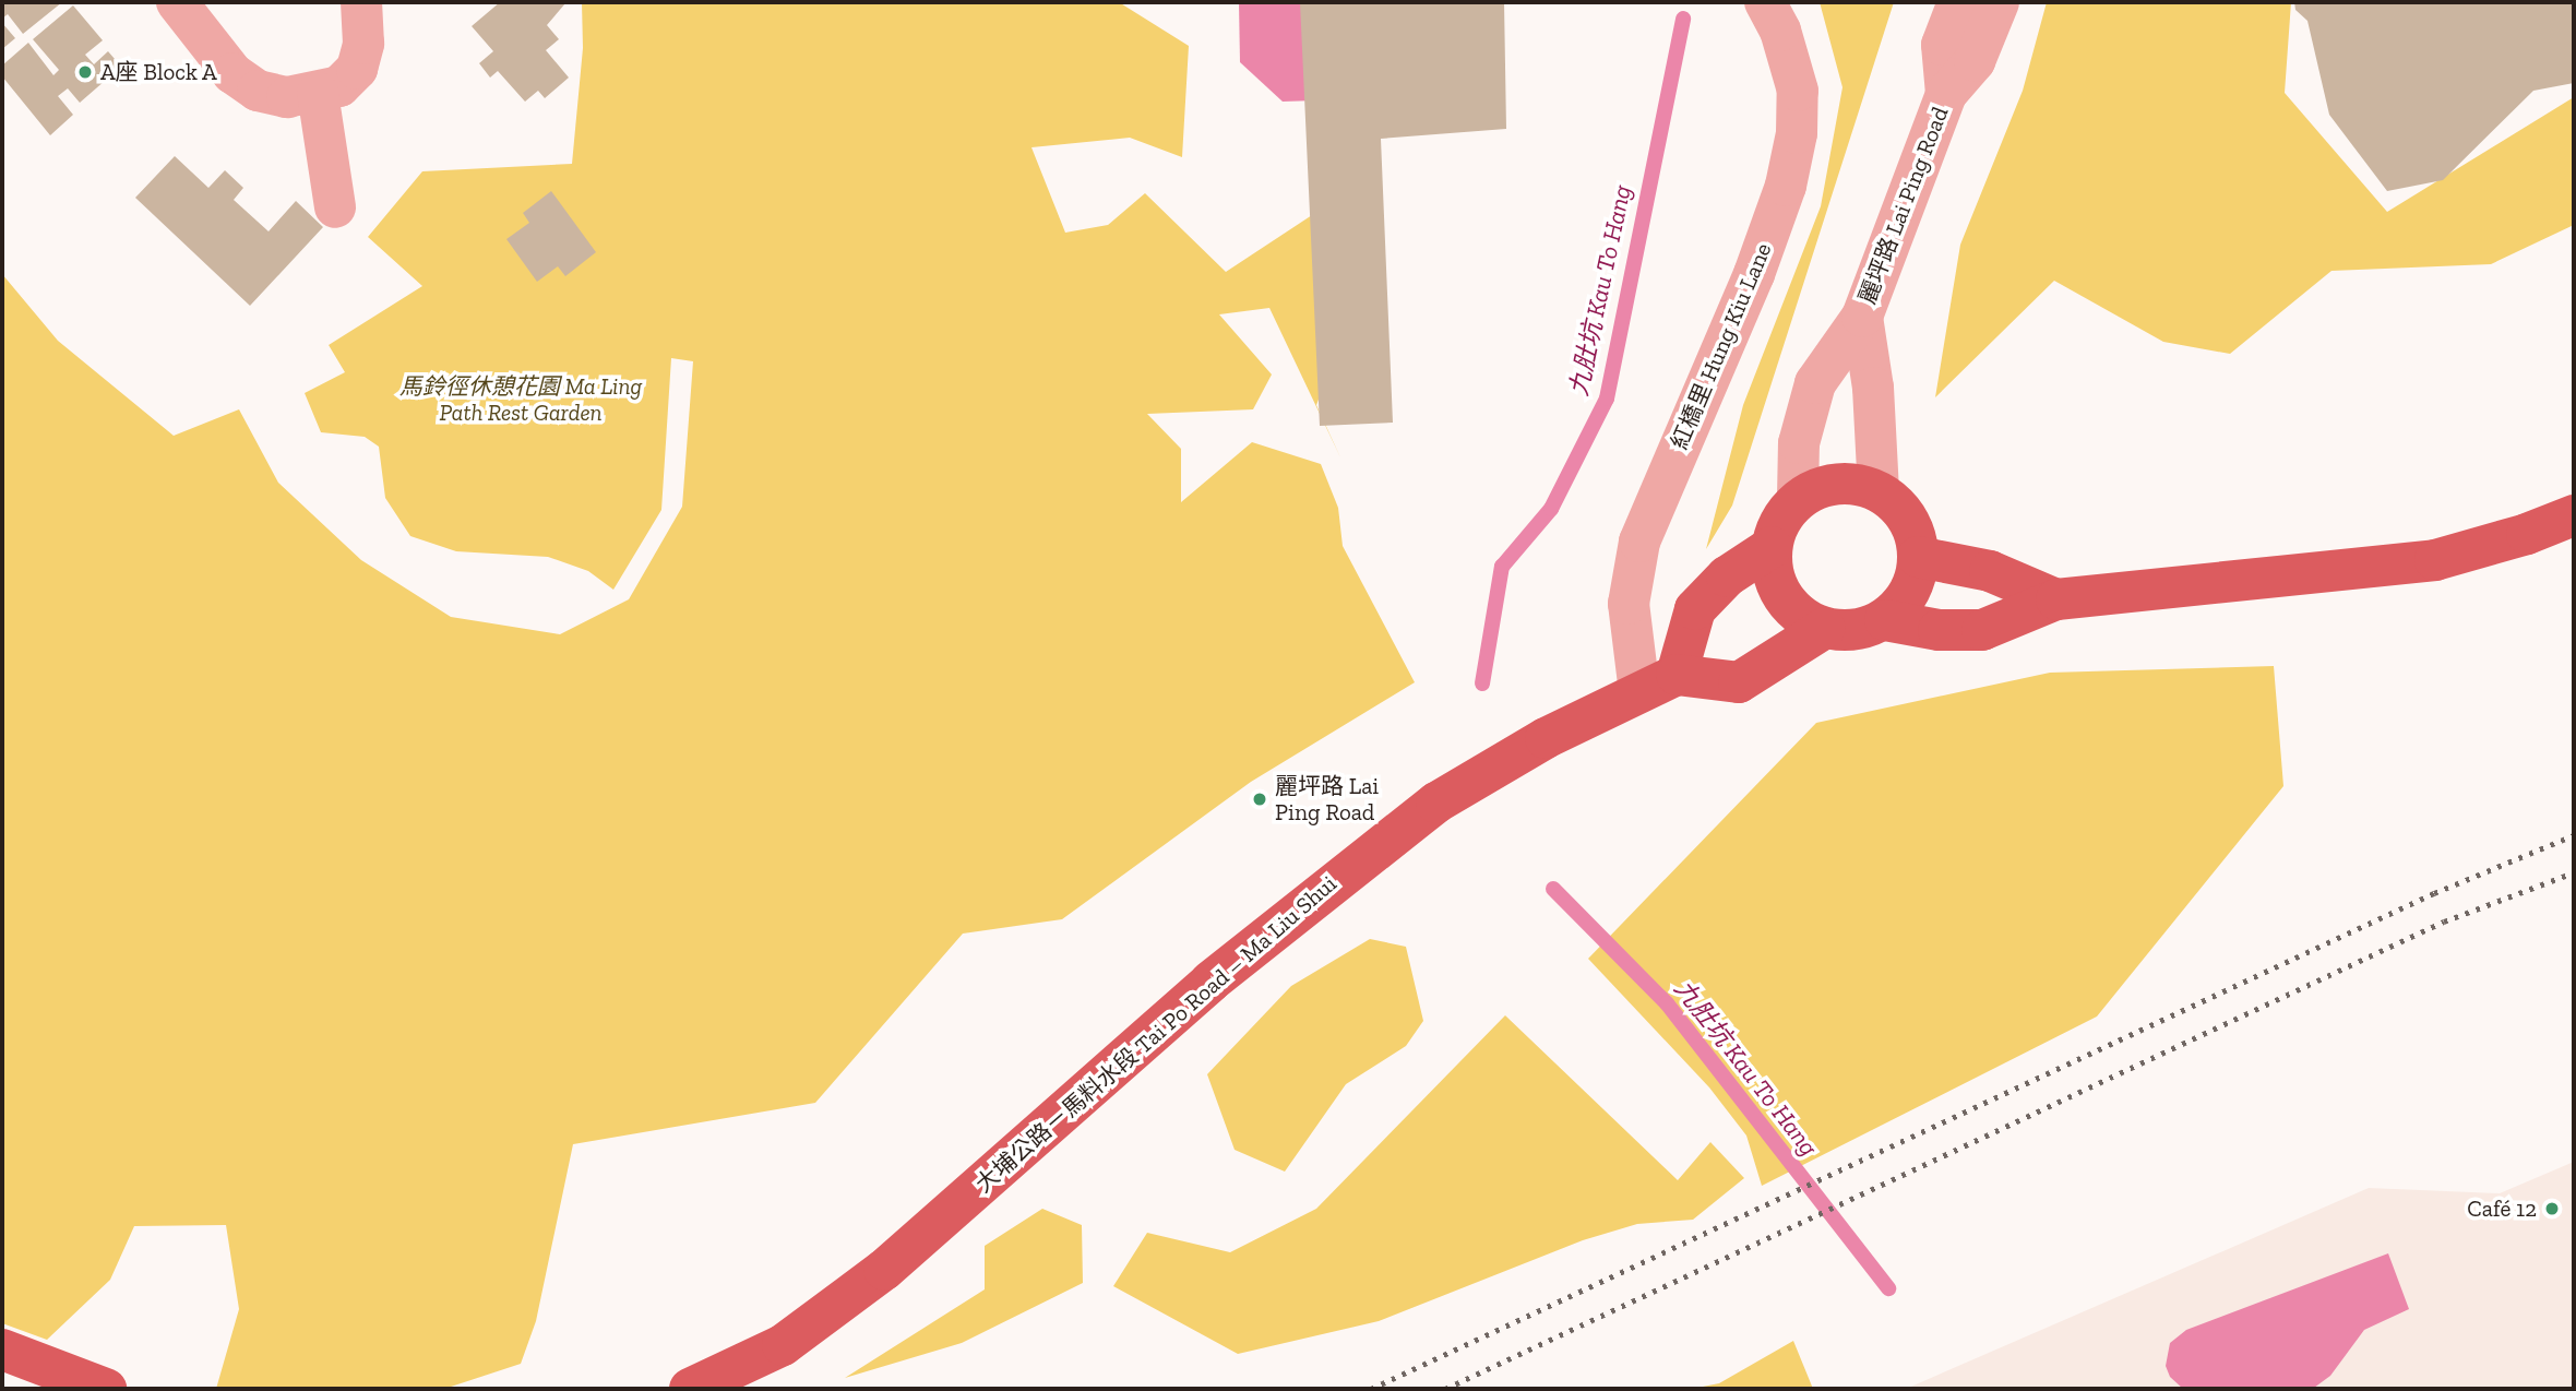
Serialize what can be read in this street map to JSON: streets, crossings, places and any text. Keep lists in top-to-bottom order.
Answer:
{
  "streets": {
    "main road": ["大埔公路－馬料水段 Tai Po Road – Ma Liu Shui"],
    "street": ["麗坪路 Lai Ping Road", "紅橋里 Hung Kiu Lane"]
  },
  "crossings": [
    ["紅橋里 Hung Kiu Lane", "大埔公路－馬料水段 Tai Po Road – Ma Liu Shui"]
  ],
  "water": ["九肚坑 Kau To Hang"],
  "parks": ["馬鈴徑休憩花園 Ma Ling Path Rest Garden"],
  "places": ["A座 Block A", "麗坪路 Lai Ping Road", "Café 12"]
}
